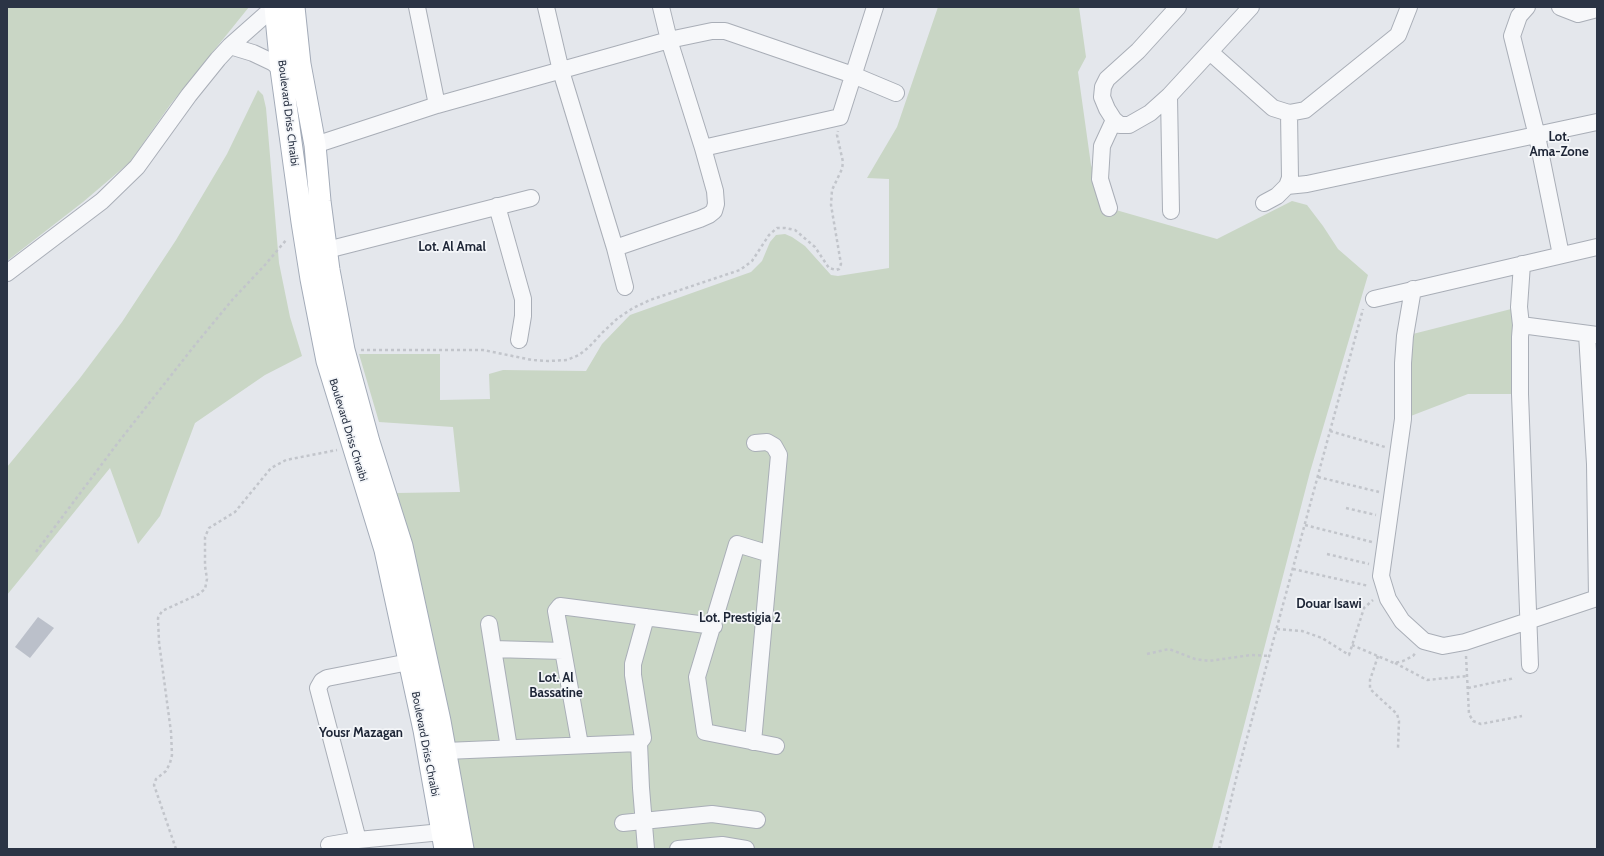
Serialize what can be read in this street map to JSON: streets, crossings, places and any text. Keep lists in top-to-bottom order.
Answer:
{
  "streets": {
    "main road": ["Boulevard Driss Chraibi"]
  },
  "districts": [
    "Lot. Ama-Zone",
    "Lot. Al Amal",
    "Douar Isawi",
    "Lot. Prestigia 2",
    "Lot. Al Bassatine",
    "Yousr Mazagan"
  ]
}
